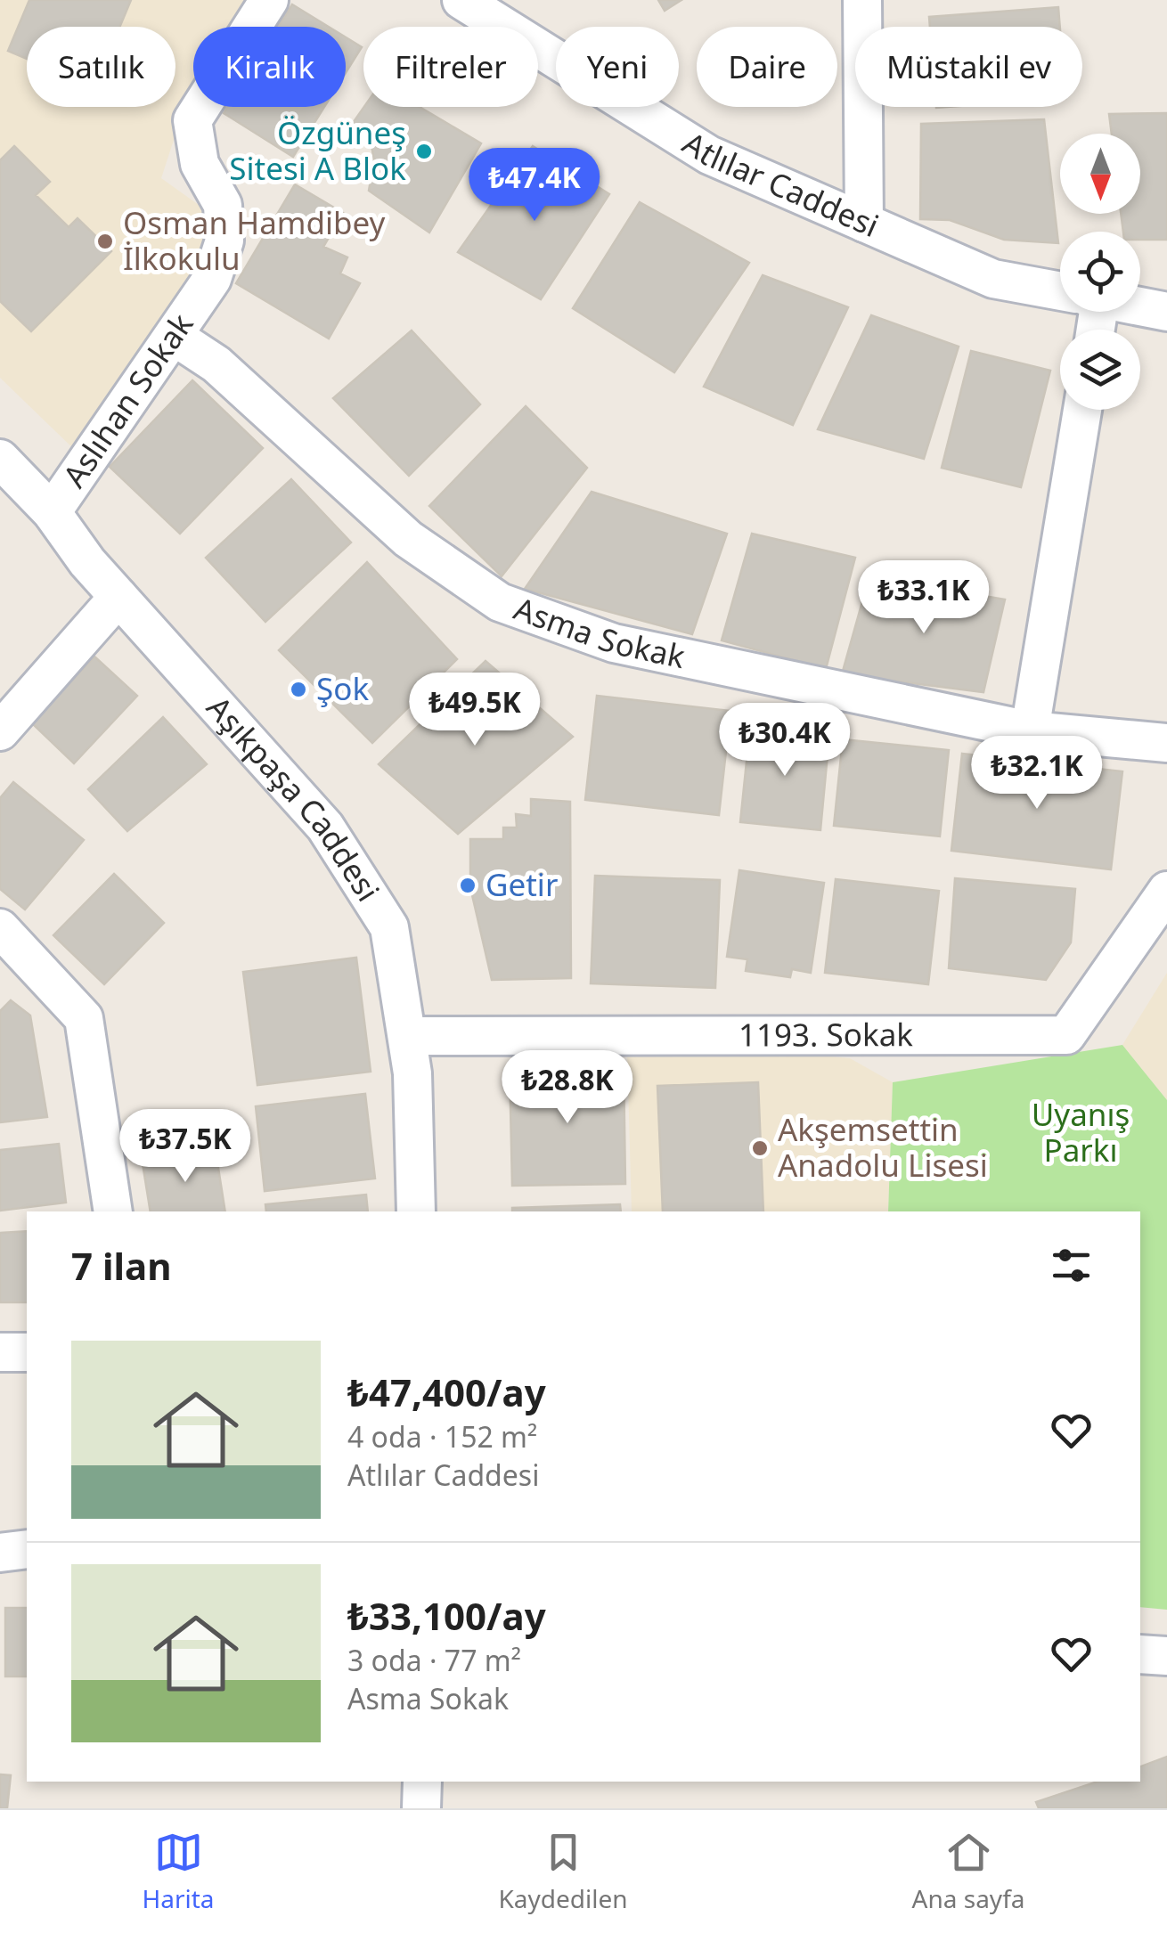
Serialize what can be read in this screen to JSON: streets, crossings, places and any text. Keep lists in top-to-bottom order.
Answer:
{
  "streets": {
    "street": [
      "Atlılar Caddesi",
      "Aslıhan Sokak",
      "Asma Sokak",
      "Aşıkpaşa Caddesi",
      "1193. Sokak"
    ]
  },
  "crossings": [
    ["Aslıhan Sokak", "Asma Sokak"],
    ["Aslıhan Sokak", "Aşıkpaşa Caddesi"],
    ["Aşıkpaşa Caddesi", "1193. Sokak"]
  ],
  "parks": ["Uyanış Parkı"],
  "places": [
    "Özgüneş Sitesi A Blok",
    "Osman Hamdibey İlkokulu",
    "Şok",
    "Getir",
    "Akşemsettin Anadolu Lisesi"
  ],
  "north": "bottom",
  "page": {
    "chip": [
      "Satılık",
      "Kiralık",
      "Filtreler",
      "Yeni",
      "Daire",
      "Müstakil ev"
    ],
    "price": [
      "₺47.4K",
      "₺33.1K",
      "₺49.5K",
      "₺30.4K",
      "₺32.1K",
      "₺28.8K",
      "₺37.5K"
    ],
    "heading": "7 ilan",
    "list": [
      {
        "name": "₺47,400/ay",
        "note": "4 oda · 152 m² · Atlılar Caddesi"
      },
      {
        "name": "₺33,100/ay",
        "note": "3 oda · 77 m² · Asma Sokak"
      }
    ],
    "tabs": ["Harita", "Kaydedilen", "Ana sayfa"]
  }
}
